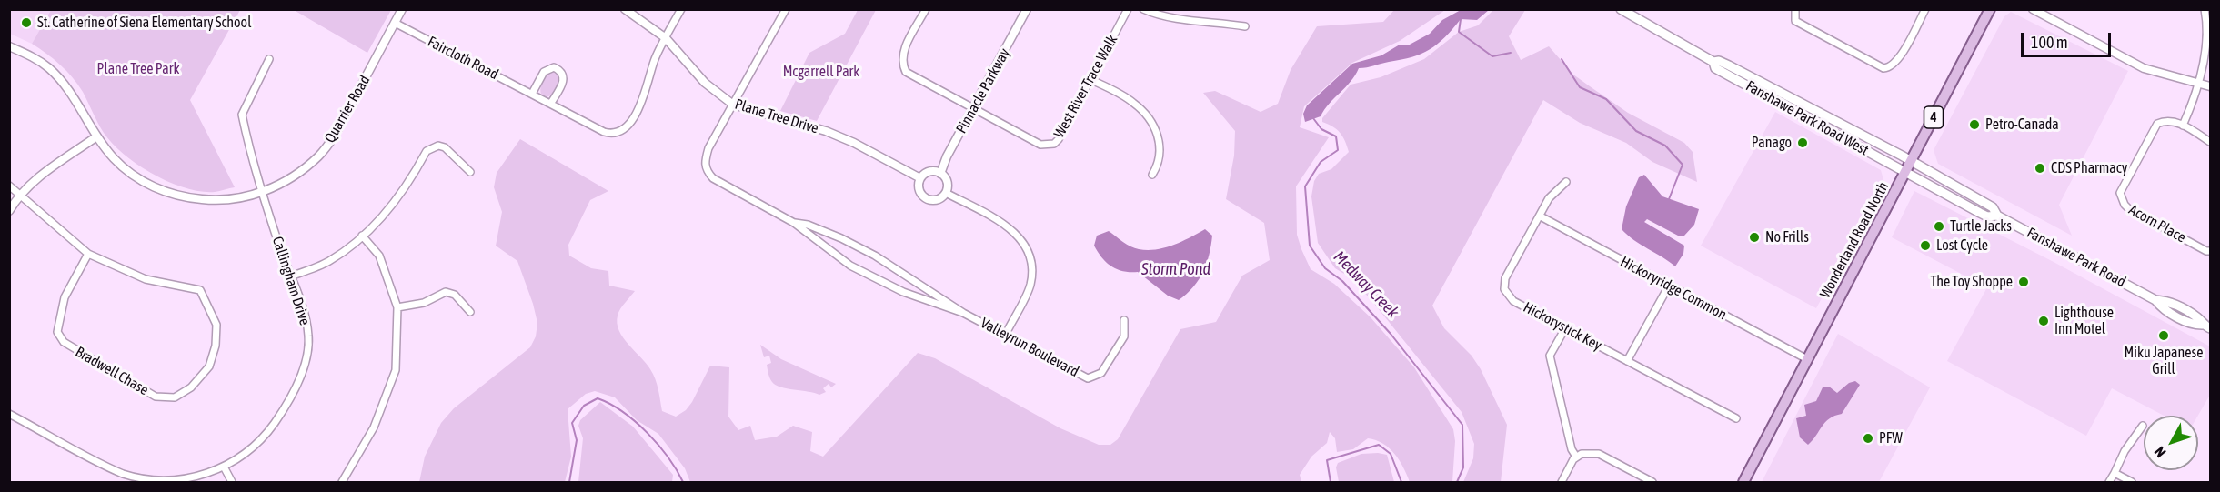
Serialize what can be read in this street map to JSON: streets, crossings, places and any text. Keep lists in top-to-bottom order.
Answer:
{
  "streets": {
    "main road": [
      "4",
      "Fanshawe Park Road West",
      "Wonderland Road North",
      "Fanshawe Park Road"
    ],
    "street": [
      "Faircloth Road",
      "West River Trace Walk",
      "Pinnacle Parkway",
      "Quarrier Road",
      "Plane Tree Drive",
      "Acorn Place",
      "Callingham Drive",
      "Hickoryridge Common",
      "Hickorystick Key",
      "Valleyrun Boulevard",
      "Bradwell Chase"
    ]
  },
  "crossings": [
    ["Faircloth Road", "Quarrier Road"],
    ["Faircloth Road", "Plane Tree Drive"],
    ["West River Trace Walk", "Pinnacle Parkway"],
    ["Pinnacle Parkway", "Plane Tree Drive"],
    ["Quarrier Road", "Callingham Drive"],
    ["Plane Tree Drive", "Valleyrun Boulevard"],
    ["Fanshawe Park Road West", "Wonderland Road North"],
    ["Fanshawe Park Road West", "Fanshawe Park Road"],
    ["Wonderland Road North", "Fanshawe Park Road"],
    ["Wonderland Road North", "Hickoryridge Common"],
    ["Hickoryridge Common", "Hickorystick Key"]
  ],
  "water": ["Storm Pond", "Medway Creek"],
  "parks": ["Plane Tree Park", "Mcgarrell Park"],
  "places": [
    "St. Catherine of Siena Elementary School",
    "Petro-Canada",
    "Panago",
    "CDS Pharmacy",
    "Turtle Jacks",
    "No Frills",
    "Lost Cycle",
    "The Toy Shoppe",
    "Lighthouse Inn Motel",
    "Miku Japanese Grill",
    "PFW"
  ],
  "scale_bar": "100 m",
  "north": "bottom left"
}
